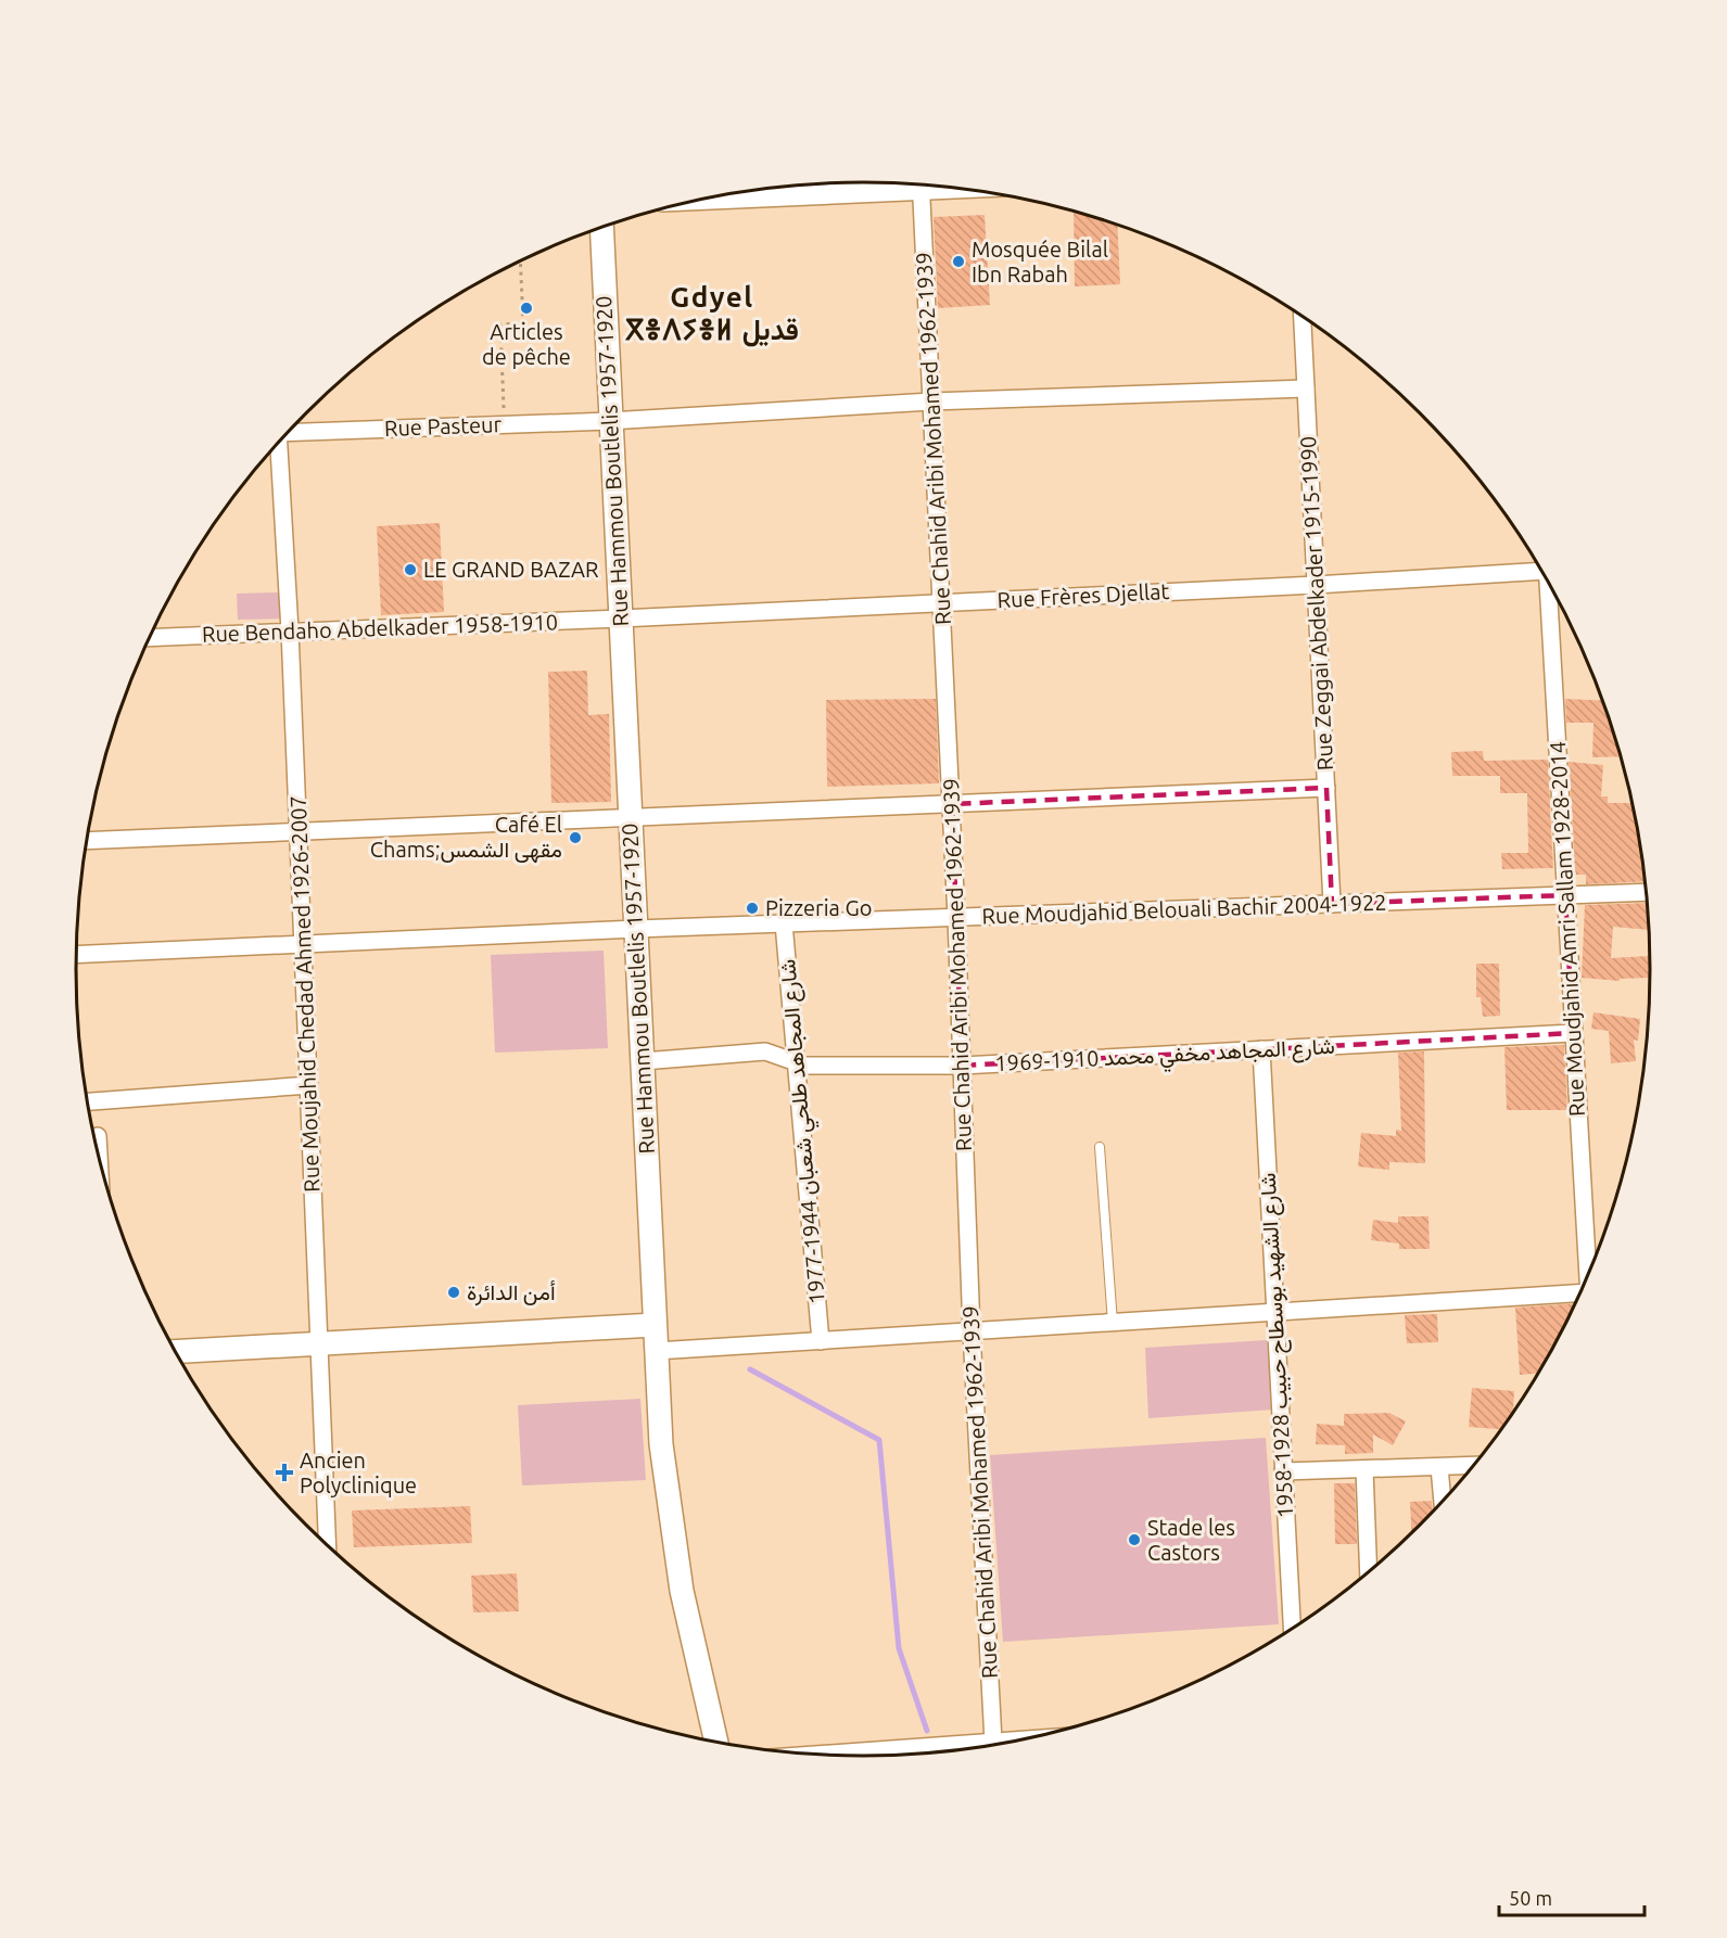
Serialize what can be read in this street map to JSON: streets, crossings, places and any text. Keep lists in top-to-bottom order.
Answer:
{
  "streets": {
    "main road": ["Rue Hammou Boutlelis 1957-1920"],
    "street": [
      "Rue Pasteur",
      "Rue Chahid Aribi Mohamed 1962-1939",
      "Rue Frères Djellat",
      "Rue Zeggai Abdelkader 1915-1990",
      "Rue Bendaho Abdelkader 1958-1910",
      "Rue Moudjahid Belouali Bachir 2004-1922",
      "Rue Moudjahid Amri Sallam 1928-2014",
      "Rue Moujahid Chedad Ahmed 1926-2007",
      "شارع المجاهد مخفي محمد 1910-1969",
      "شارع المجاهد طلحي شعبان 1944-1977",
      "شارع الشهيد بوسطاح حبيب 1928-1958"
    ]
  },
  "crossings": [
    ["Rue Pasteur", "Rue Chahid Aribi Mohamed 1962-1939"],
    ["Rue Pasteur", "Rue Hammou Boutlelis 1957-1920"],
    ["Rue Pasteur", "Rue Zeggai Abdelkader 1915-1990"],
    ["Rue Chahid Aribi Mohamed 1962-1939", "Rue Frères Djellat"],
    ["Rue Chahid Aribi Mohamed 1962-1939", "Rue Moudjahid Belouali Bachir 2004-1922"],
    ["Rue Chahid Aribi Mohamed 1962-1939", "شارع المجاهد مخفي محمد 1910-1969"],
    ["Rue Hammou Boutlelis 1957-1920", "Rue Frères Djellat"],
    ["Rue Hammou Boutlelis 1957-1920", "Rue Bendaho Abdelkader 1958-1910"],
    ["Rue Hammou Boutlelis 1957-1920", "Rue Moudjahid Belouali Bachir 2004-1922"],
    ["Rue Hammou Boutlelis 1957-1920", "شارع المجاهد مخفي محمد 1910-1969"],
    ["Rue Frères Djellat", "Rue Zeggai Abdelkader 1915-1990"],
    ["Rue Frères Djellat", "Rue Bendaho Abdelkader 1958-1910"],
    ["Rue Zeggai Abdelkader 1915-1990", "Rue Moudjahid Belouali Bachir 2004-1922"],
    ["Rue Bendaho Abdelkader 1958-1910", "Rue Moujahid Chedad Ahmed 1926-2007"],
    ["Rue Moudjahid Belouali Bachir 2004-1922", "Rue Moudjahid Amri Sallam 1928-2014"],
    ["Rue Moudjahid Belouali Bachir 2004-1922", "Rue Moujahid Chedad Ahmed 1926-2007"],
    ["Rue Moudjahid Belouali Bachir 2004-1922", "شارع المجاهد طلحي شعبان 1944-1977"],
    ["Rue Moudjahid Amri Sallam 1928-2014", "شارع المجاهد مخفي محمد 1910-1969"],
    ["شارع المجاهد مخفي محمد 1910-1969", "شارع المجاهد طلحي شعبان 1944-1977"],
    ["شارع المجاهد مخفي محمد 1910-1969", "شارع الشهيد بوسطاح حبيب 1928-1958"]
  ],
  "districts": ["Gdyel ⴳⴻⴷⵢⴻⵍ قديل"],
  "places": {
    "other": [
      "Mosquée Bilal Ibn Rabah",
      "Articles de pêche",
      "LE GRAND BAZAR",
      "Café El Chams;مقهى الشمس",
      "Pizzeria Go",
      "أمن الدائرة",
      "Stade les Castors"
    ],
    "health": ["Ancien Polyclinique"]
  },
  "scale_bar": "50 m"
}
